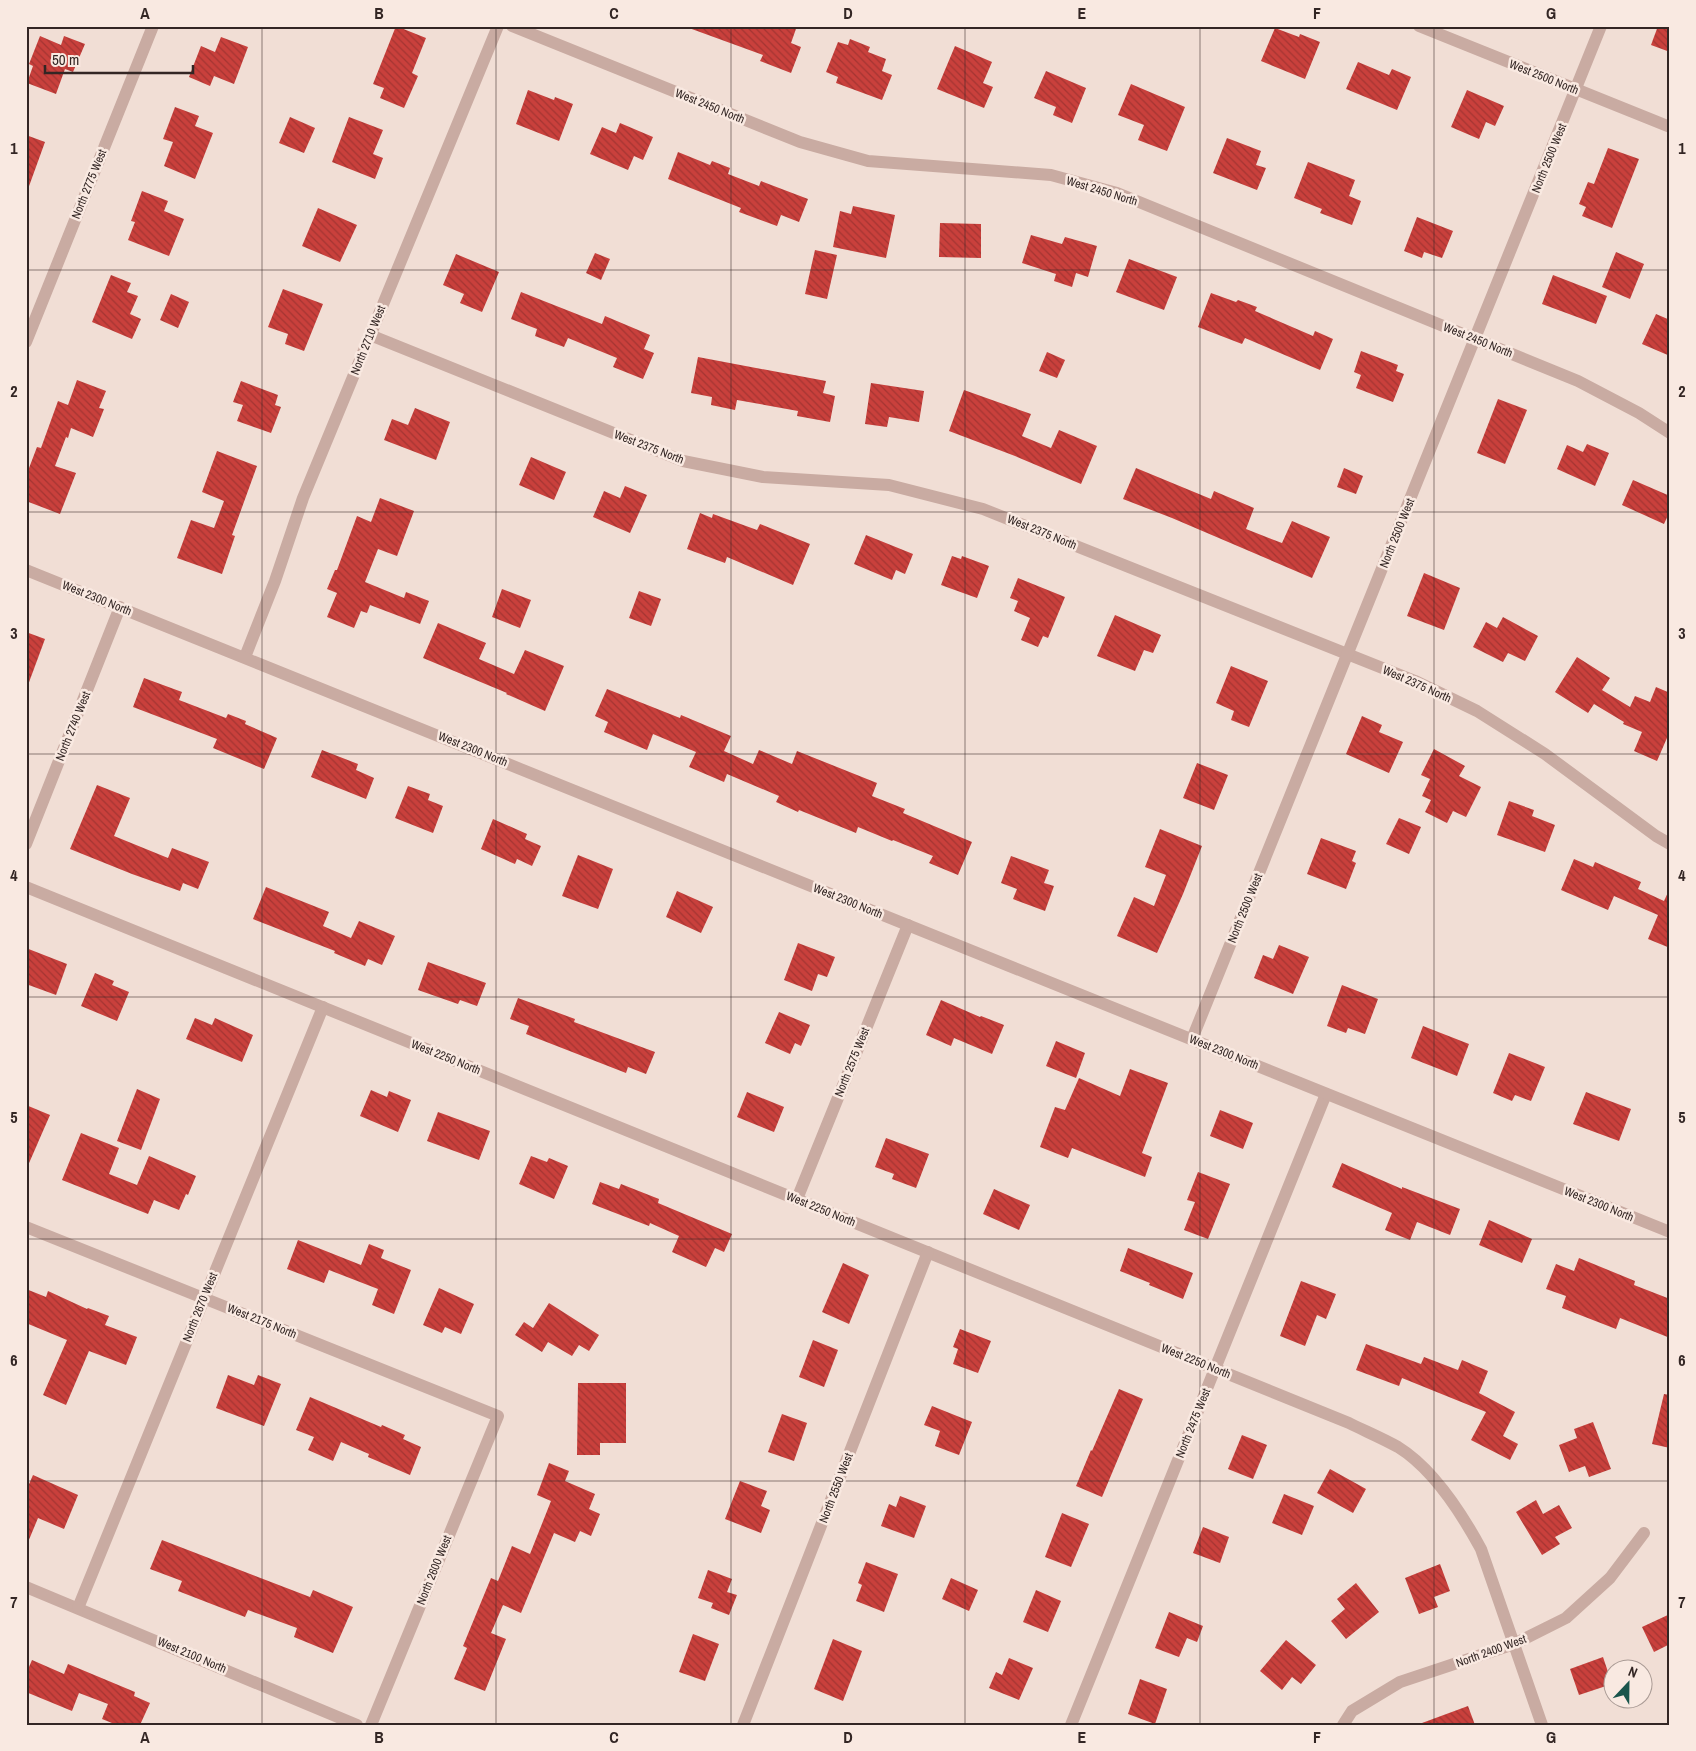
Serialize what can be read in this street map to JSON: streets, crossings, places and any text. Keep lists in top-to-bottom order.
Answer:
{
  "streets": {
    "street": [
      "West 2500 North",
      "West 2450 North",
      "North 2500 West",
      "North 2775 West",
      "North 2710 West",
      "West 2375 North",
      "West 2300 North",
      "North 2740 West",
      "West 2250 North",
      "North 2575 West",
      "North 2670 West",
      "West 2175 North",
      "North 2475 West",
      "North 2550 West",
      "North 2600 West",
      "North 2400 West",
      "West 2100 North"
    ]
  },
  "crossings": [
    ["West 2500 North", "North 2500 West"],
    ["West 2450 North", "North 2500 West"],
    ["North 2500 West", "West 2375 North"],
    ["North 2500 West", "West 2300 North"],
    ["North 2710 West", "West 2375 North"],
    ["North 2710 West", "West 2300 North"],
    ["West 2300 North", "North 2740 West"],
    ["West 2300 North", "North 2575 West"],
    ["West 2300 North", "North 2475 West"],
    ["West 2250 North", "North 2575 West"],
    ["West 2250 North", "North 2670 West"],
    ["West 2250 North", "North 2475 West"],
    ["West 2250 North", "North 2550 West"],
    ["West 2250 North", "North 2400 West"],
    ["North 2670 West", "West 2175 North"],
    ["North 2670 West", "West 2100 North"],
    ["West 2175 North", "North 2600 West"]
  ],
  "scale_bar": "50 m",
  "north": "top",
  "grid": {
    "columns": [
      "A",
      "B",
      "C",
      "D",
      "E",
      "F",
      "G"
    ],
    "rows": [
      "1",
      "2",
      "3",
      "4",
      "5",
      "6",
      "7"
    ]
  }
}
